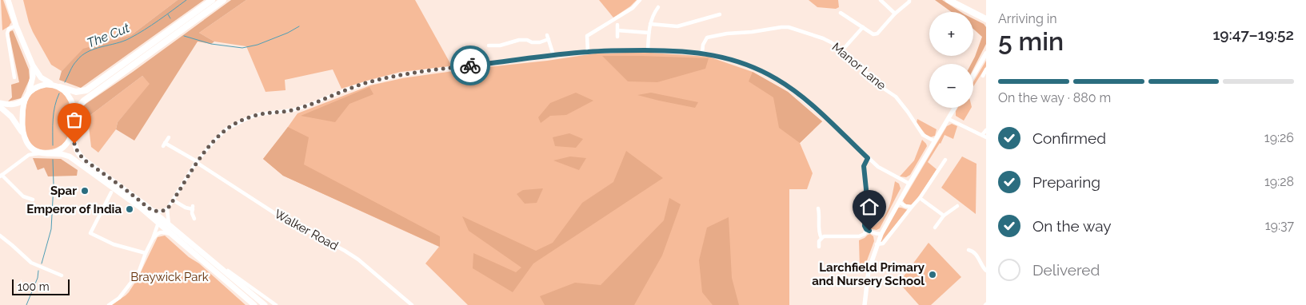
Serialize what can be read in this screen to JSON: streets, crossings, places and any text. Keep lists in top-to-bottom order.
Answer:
{
  "streets": {
    "street": ["Manor Lane", "Walker Road"]
  },
  "water": ["The Cut"],
  "parks": ["Braywick Park"],
  "places": ["Spar", "Emperor of India", "Larchfield Primary and Nursery School"],
  "scale_bar": "100 m",
  "page": {
    "heading": ["5 min", "Arriving in", "19:47–19:52"],
    "map_buttons": ["+", "−"],
    "bar": "On the way · 880 m",
    "list": [
      ["Confirmed", "19:26"],
      ["Preparing", "19:28"],
      ["On the way", "19:37"],
      "Delivered"
    ],
    "scale": "100 m"
  }
}
